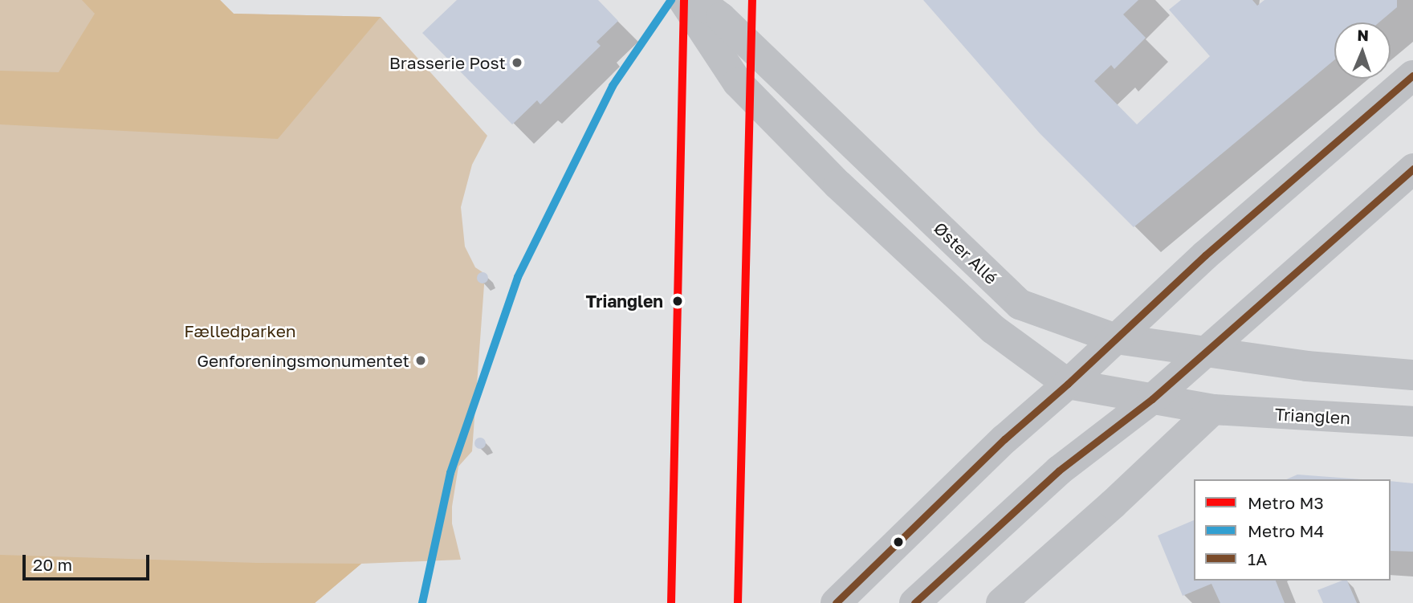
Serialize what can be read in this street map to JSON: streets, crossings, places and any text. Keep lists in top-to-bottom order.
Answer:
{
  "streets": {
    "street": ["Øster Allé", "Trianglen"]
  },
  "parks": ["Fælledparken"],
  "places": ["Brasserie Post", "Trianglen", "Genforeningsmonumentet"],
  "lines": ["metro line M3", "metro line M4", "transit line 1A"],
  "legend": ["Metro M3", "Metro M4", "1A"],
  "scale_bar": "20 m",
  "north": "top"
}
